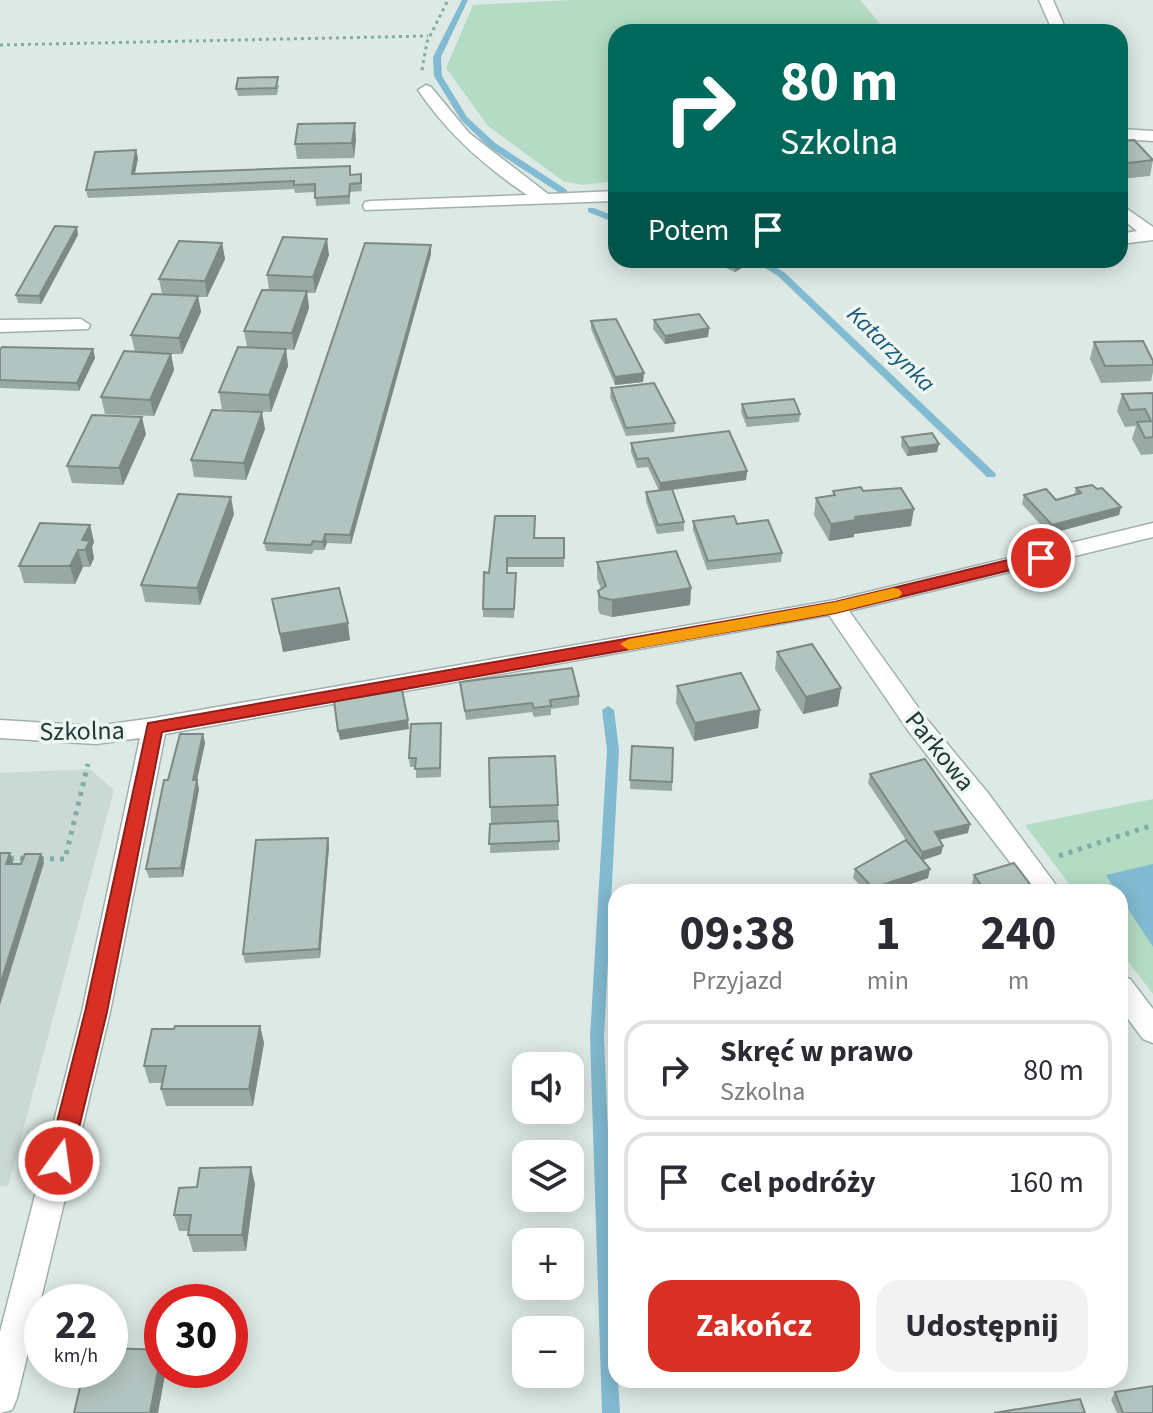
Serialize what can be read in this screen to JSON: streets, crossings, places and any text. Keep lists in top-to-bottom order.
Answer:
{
  "streets": {
    "street": ["Szkolna", "Parkowa"]
  },
  "crossings": [
    ["Szkolna", "Parkowa"]
  ],
  "water": ["Katarzynka"],
  "page": {
    "turn": ["80 m", "Szkolna"],
    "then": "Potem",
    "eta": [
      "09:38",
      "Przyjazd",
      "1",
      "min",
      "240",
      "m"
    ],
    "list": [
      {
        "name": "Skręć w prawo",
        "note": "Szkolna",
        "value": "80 m"
      },
      {
        "name": "Cel podróży",
        "value": "160 m"
      }
    ],
    "map_buttons": ["+", "−"],
    "buttons": ["Zakończ", "Udostępnij"],
    "speed": "22 km/h",
    "limit": "30"
  }
}
